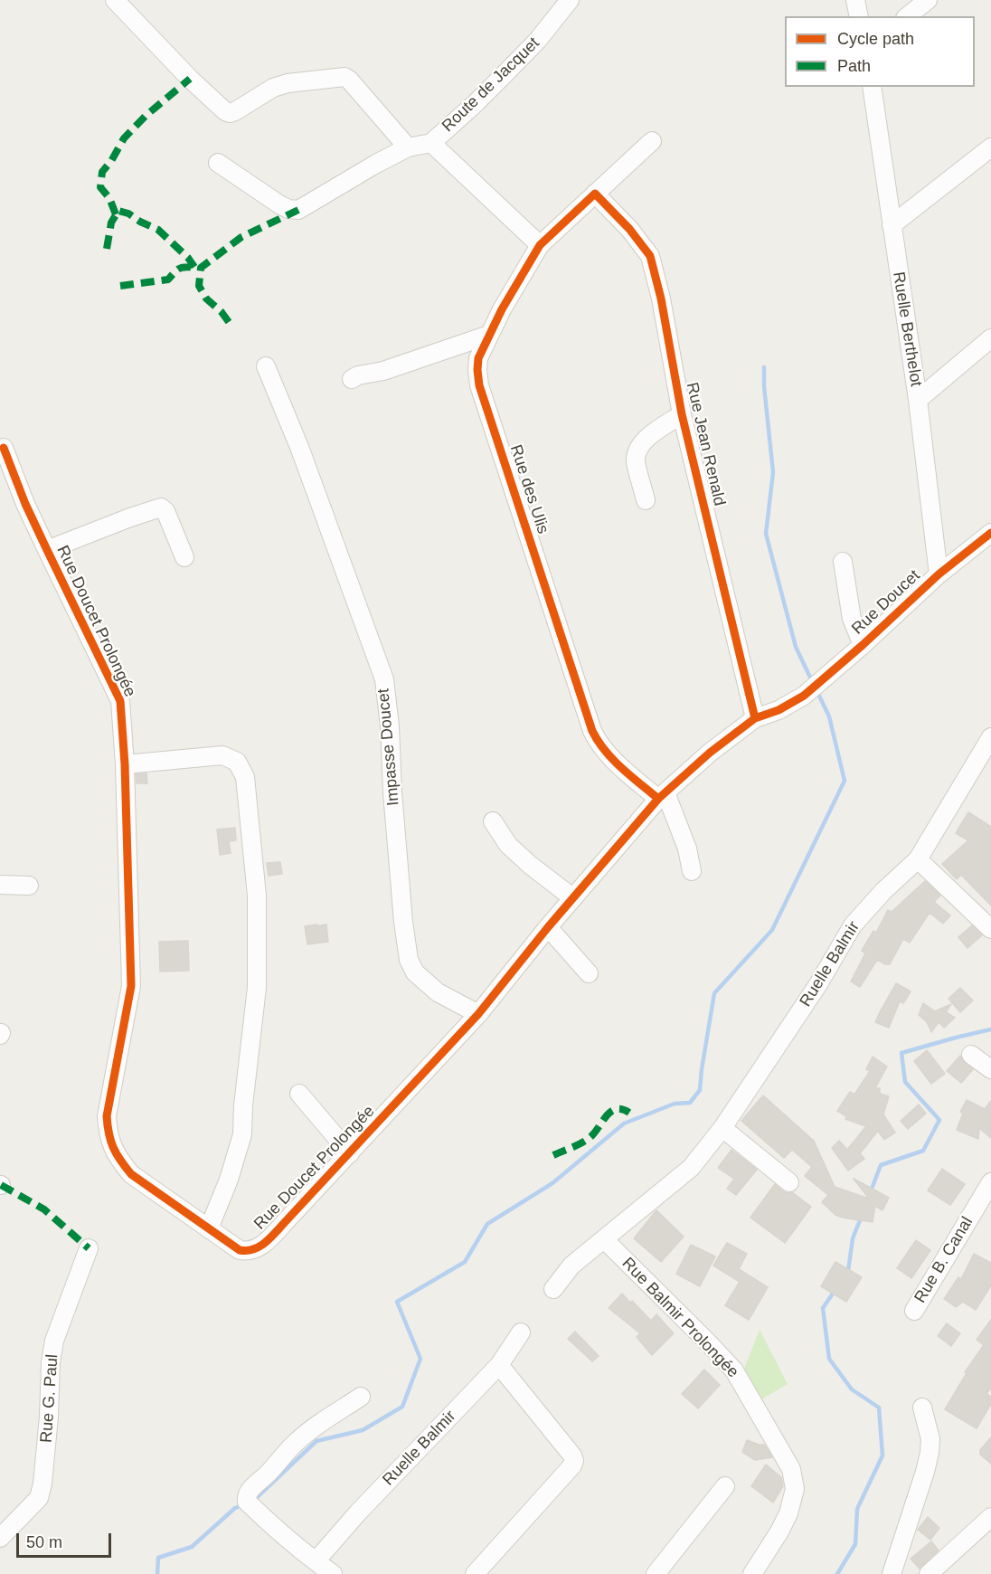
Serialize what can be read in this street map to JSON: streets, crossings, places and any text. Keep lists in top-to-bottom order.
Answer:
{
  "streets": {
    "street": [
      "Route de Jacquet",
      "Ruelle Berthelot",
      "Rue Jean Renald",
      "Rue des Ulis",
      "Rue Doucet",
      "Rue Doucet Prolongée",
      "Impasse Doucet",
      "Ruelle Balmir",
      "Rue B. Canal",
      "Rue Balmir Prolongée",
      "Rue G. Paul"
    ]
  },
  "crossings": [
    ["Ruelle Berthelot", "Rue Doucet"],
    ["Rue Jean Renald", "Rue des Ulis"],
    ["Rue Jean Renald", "Rue Doucet Prolongée"],
    ["Rue des Ulis", "Rue Doucet Prolongée"],
    ["Rue Doucet", "Rue Doucet Prolongée"],
    ["Rue Doucet Prolongée", "Impasse Doucet"],
    ["Ruelle Balmir", "Rue Balmir Prolongée"]
  ],
  "legend": ["Cycle path", "Path"],
  "scale_bar": "50 m"
}
